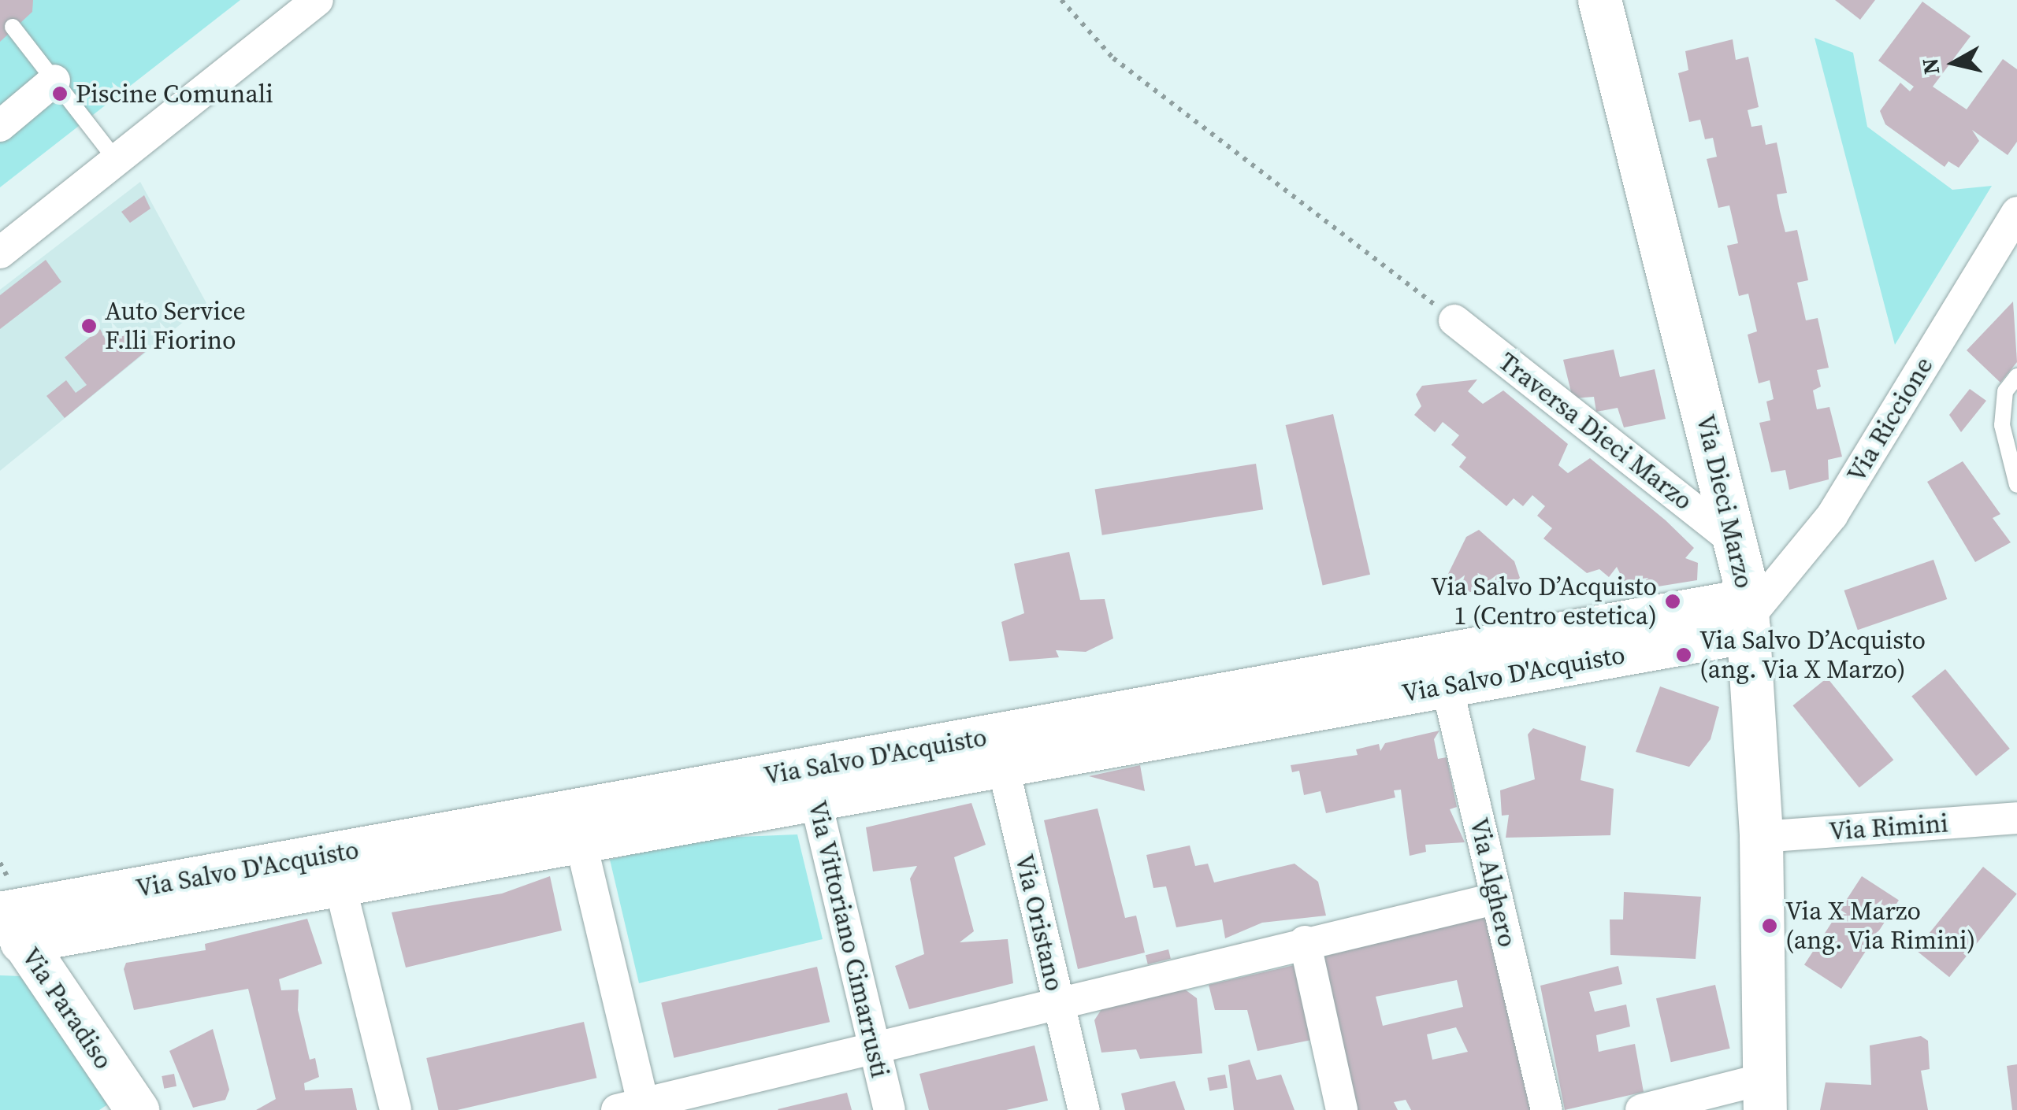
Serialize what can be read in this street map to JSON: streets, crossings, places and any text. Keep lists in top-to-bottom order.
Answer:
{
  "streets": {
    "street": [
      "Via Riccione",
      "Traversa Dieci Marzo",
      "Via Dieci Marzo",
      "Via Salvo D'Acquisto",
      "Via Rimini",
      "Via Alghero",
      "Via Oristano",
      "Via Vittoriano Cimarrusti",
      "Via Paradiso"
    ]
  },
  "crossings": [
    ["Via Riccione", "Via Dieci Marzo"],
    ["Via Riccione", "Via Salvo D'Acquisto"],
    ["Traversa Dieci Marzo", "Via Dieci Marzo"],
    ["Via Dieci Marzo", "Via Salvo D'Acquisto"],
    ["Via Dieci Marzo", "Via Rimini"],
    ["Via Salvo D'Acquisto", "Via Alghero"],
    ["Via Salvo D'Acquisto", "Via Oristano"],
    ["Via Salvo D'Acquisto", "Via Vittoriano Cimarrusti"],
    ["Via Salvo D'Acquisto", "Via Paradiso"]
  ],
  "places": [
    "Piscine Comunali",
    "Auto Service F.lli Fiorino",
    "Via Salvo D’Acquisto 1 (Centro estetica)",
    "Via Salvo D’Acquisto (ang. Via X Marzo)",
    "Via X Marzo (ang. Via Rimini)"
  ],
  "north": "left"
}
